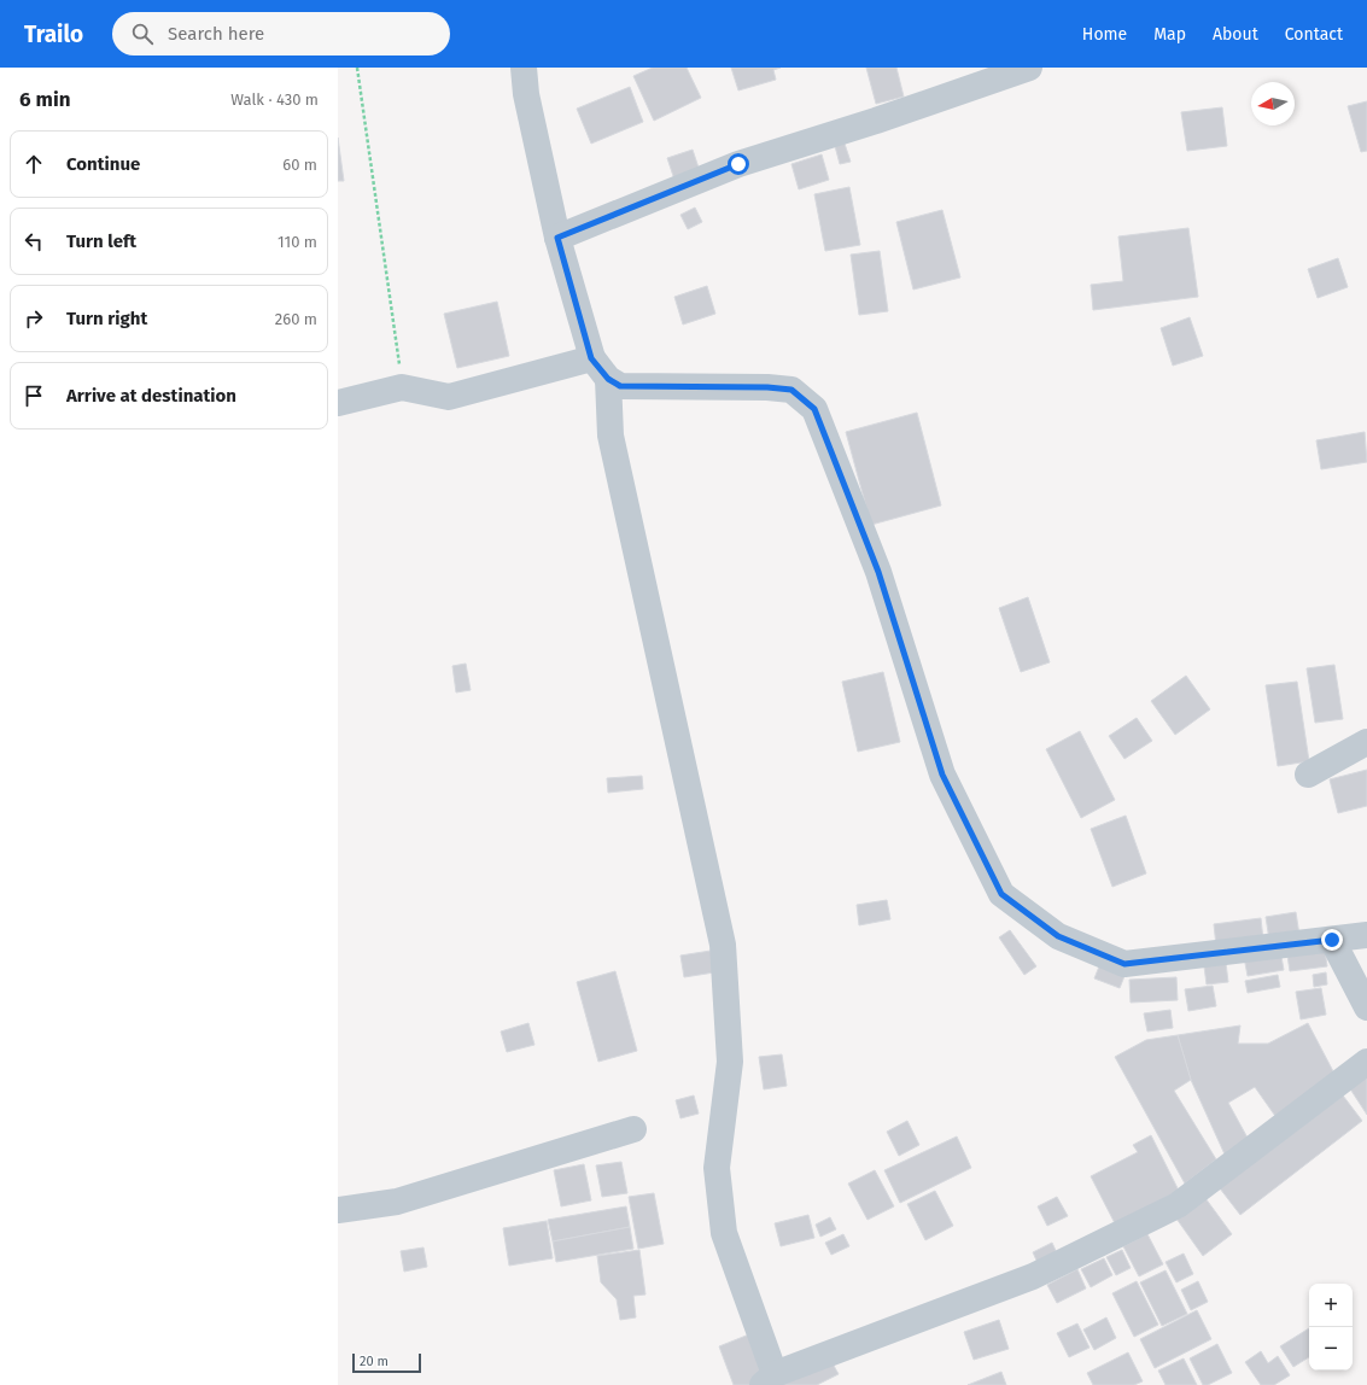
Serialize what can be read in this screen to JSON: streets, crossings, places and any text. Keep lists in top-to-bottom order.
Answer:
{
  "scale_bar": "20 m",
  "north": "left",
  "page": {
    "header": "Trailo",
    "search": "Search here",
    "nav": [
      "Home",
      "Map",
      "About",
      "Contact"
    ],
    "heading": ["6 min", "Walk · 430 m"],
    "list": [
      ["Continue", "60 m"],
      ["Turn left", "110 m"],
      ["Turn right", "260 m"],
      "Arrive at destination"
    ],
    "map_buttons": ["+", "−"],
    "scale": "20 m"
  }
}
